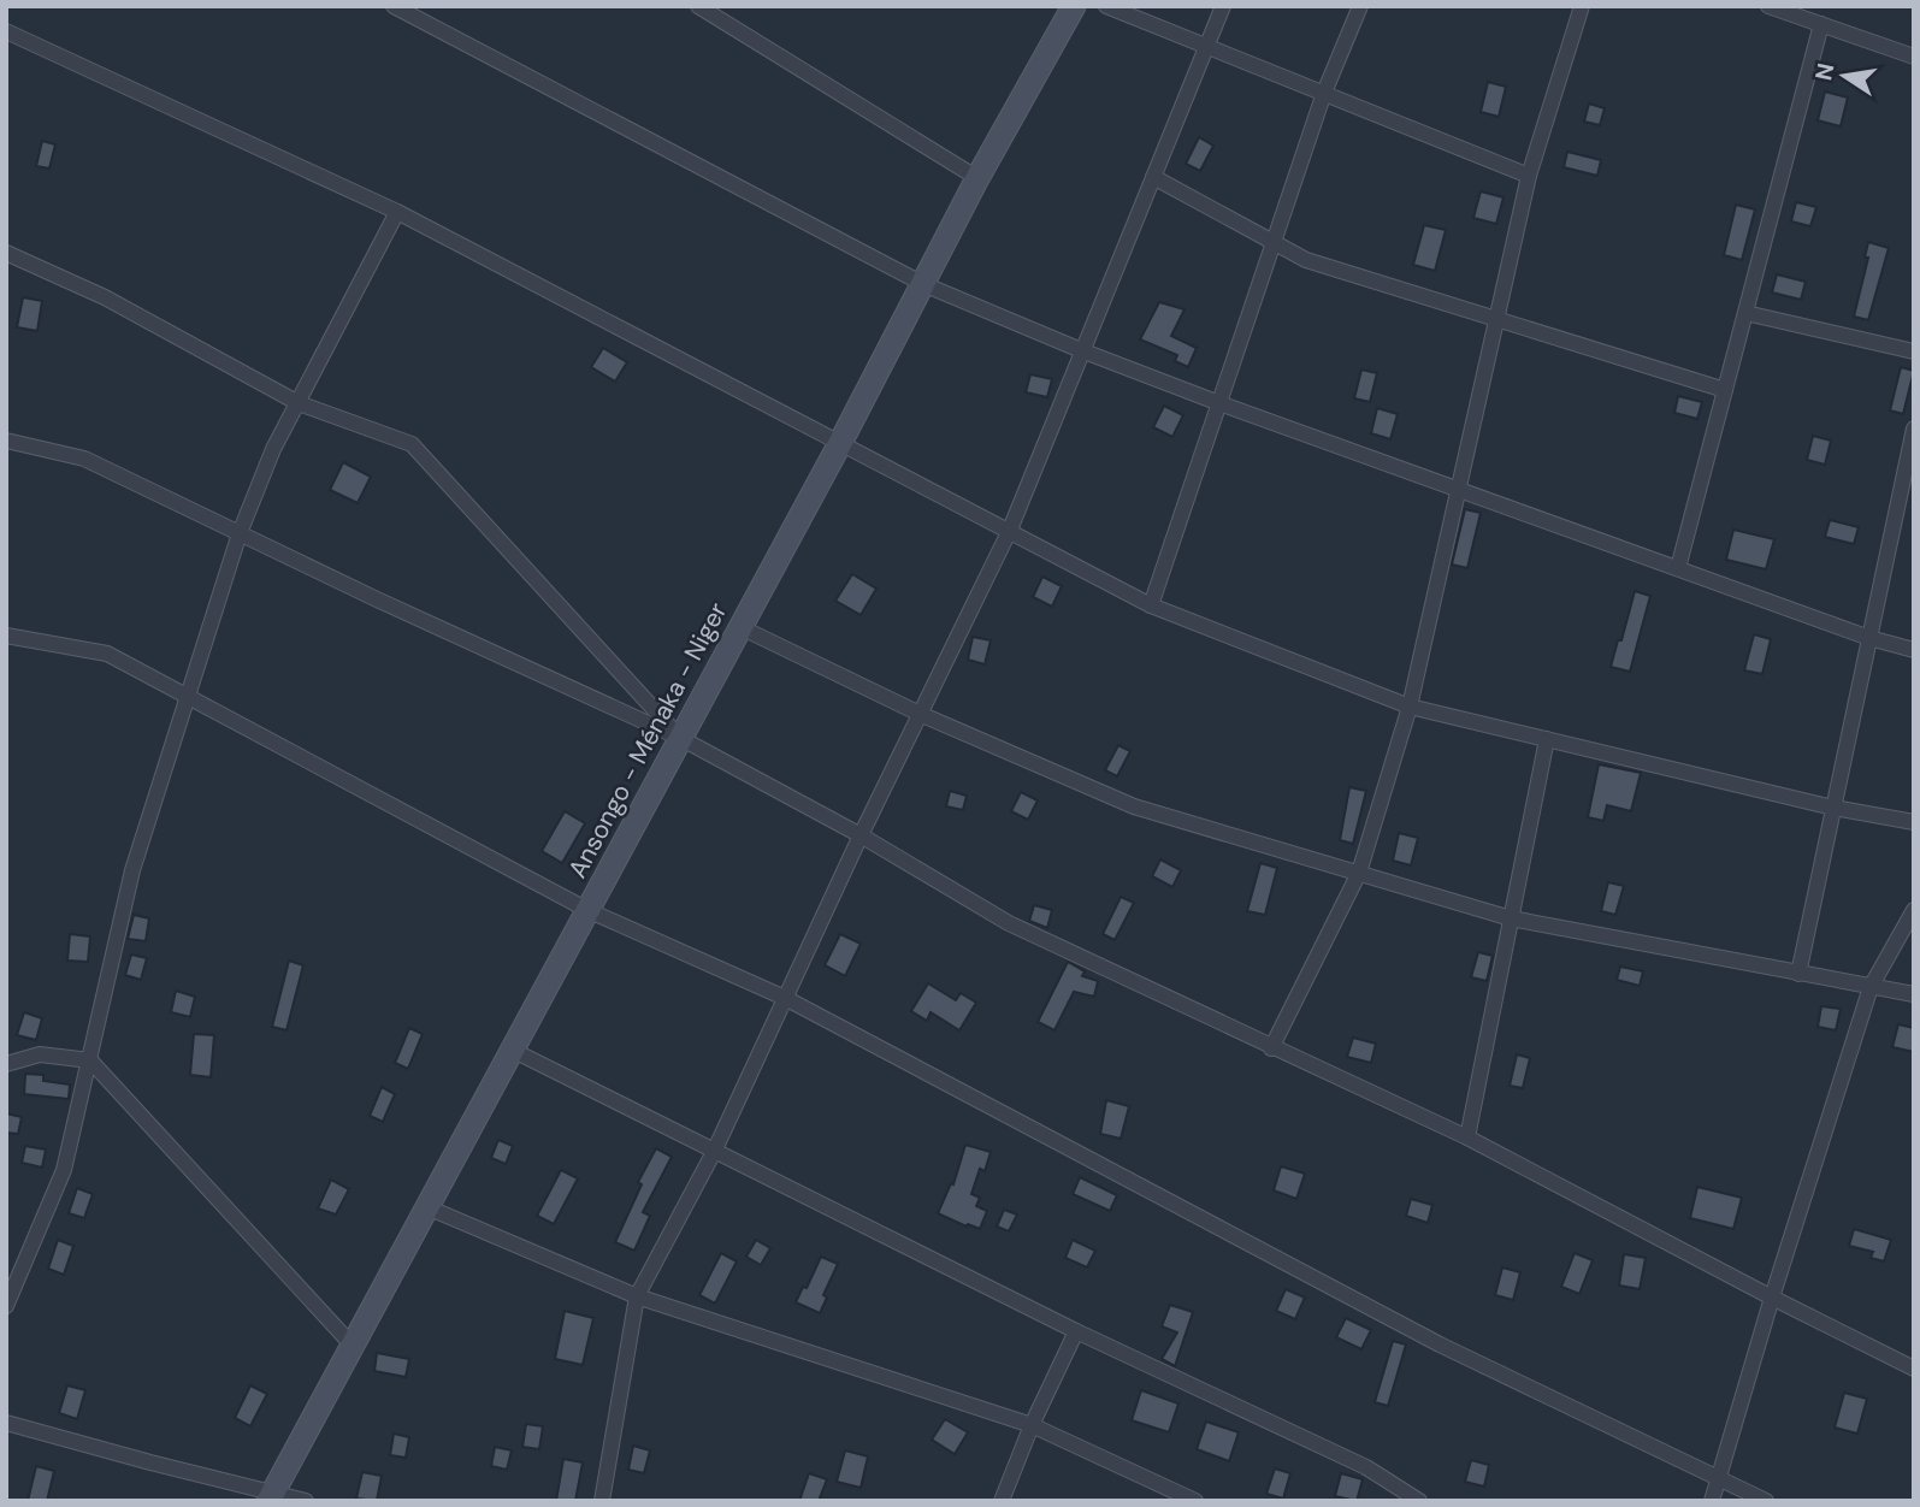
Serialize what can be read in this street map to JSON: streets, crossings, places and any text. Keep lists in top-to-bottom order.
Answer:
{
  "streets": {
    "main road": ["Ansongo - Ménaka - Niger"]
  },
  "north": "left"
}
